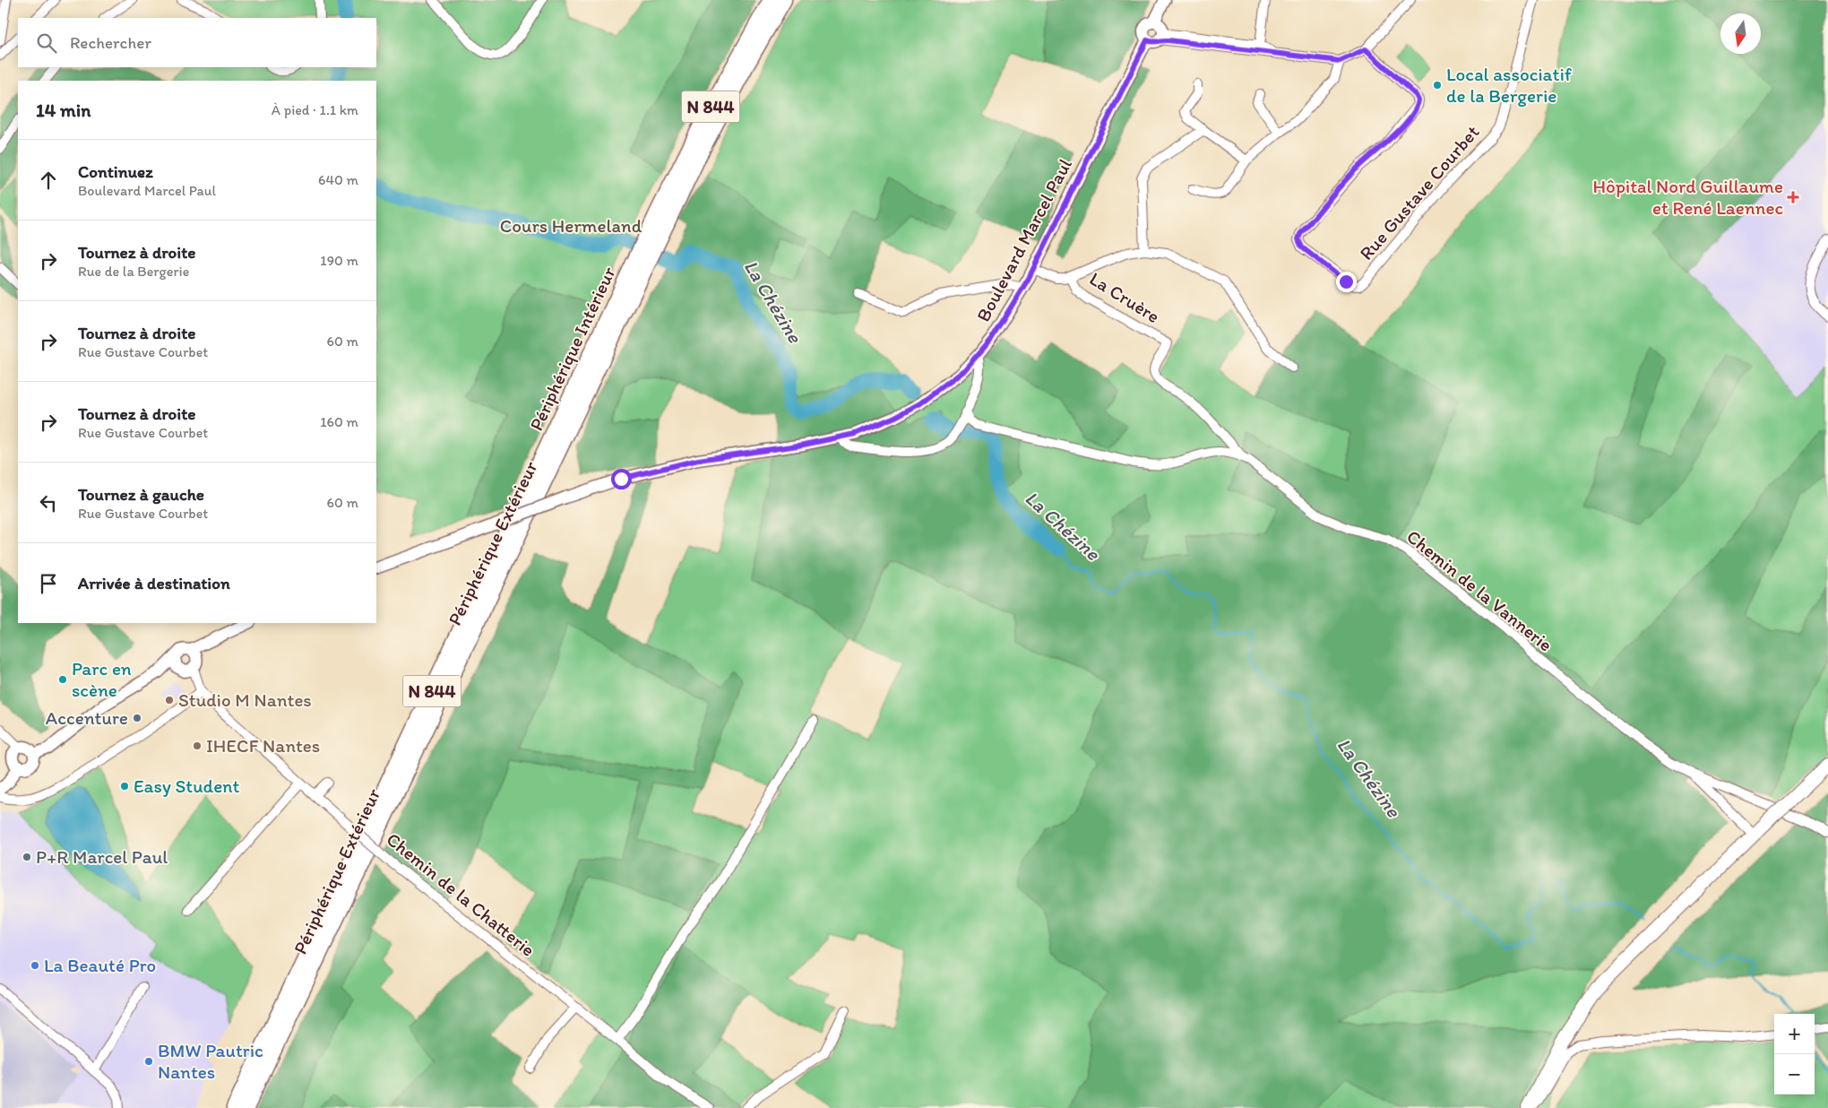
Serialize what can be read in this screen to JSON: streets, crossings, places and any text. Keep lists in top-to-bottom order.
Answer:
{
  "streets": {
    "highway": ["N 844", "Périphérique Intérieur", "Périphérique Extérieur"],
    "street": [
      "Rue Gustave Courbet",
      "Boulevard Marcel Paul",
      "La Cruère",
      "Chemin de la Vannerie",
      "Chemin de la Chatterie"
    ]
  },
  "crossings": [
    ["N 844", "Périphérique Intérieur"],
    ["La Cruère", "Chemin de la Vannerie"],
    ["Périphérique Intérieur", "Périphérique Extérieur"]
  ],
  "water": ["La Chézine"],
  "parks": ["Cours Hermeland"],
  "places": {
    "other": [
      "Local associatif de la Bergerie",
      "Parc en scène",
      "Studio M Nantes",
      "Accenture",
      "IHECF Nantes",
      "Easy Student",
      "P+R Marcel Paul",
      "La Beauté Pro",
      "BMW Pautric Nantes"
    ],
    "health": ["Hôpital Nord Guillaume et René Laennec"]
  },
  "north": "bottom",
  "page": {
    "search": "Rechercher",
    "heading": ["14 min", "À pied · 1.1 km"],
    "list": [
      ["Continuez", "Boulevard Marcel Paul", "640 m"],
      ["Tournez à droite", "Rue de la Bergerie", "190 m"],
      ["Tournez à droite", "Rue Gustave Courbet", "60 m"],
      ["Tournez à droite", "Rue Gustave Courbet", "160 m"],
      ["Tournez à gauche", "Rue Gustave Courbet", "60 m"],
      "Arrivée à destination"
    ],
    "map_buttons": ["+", "−"]
  }
}
